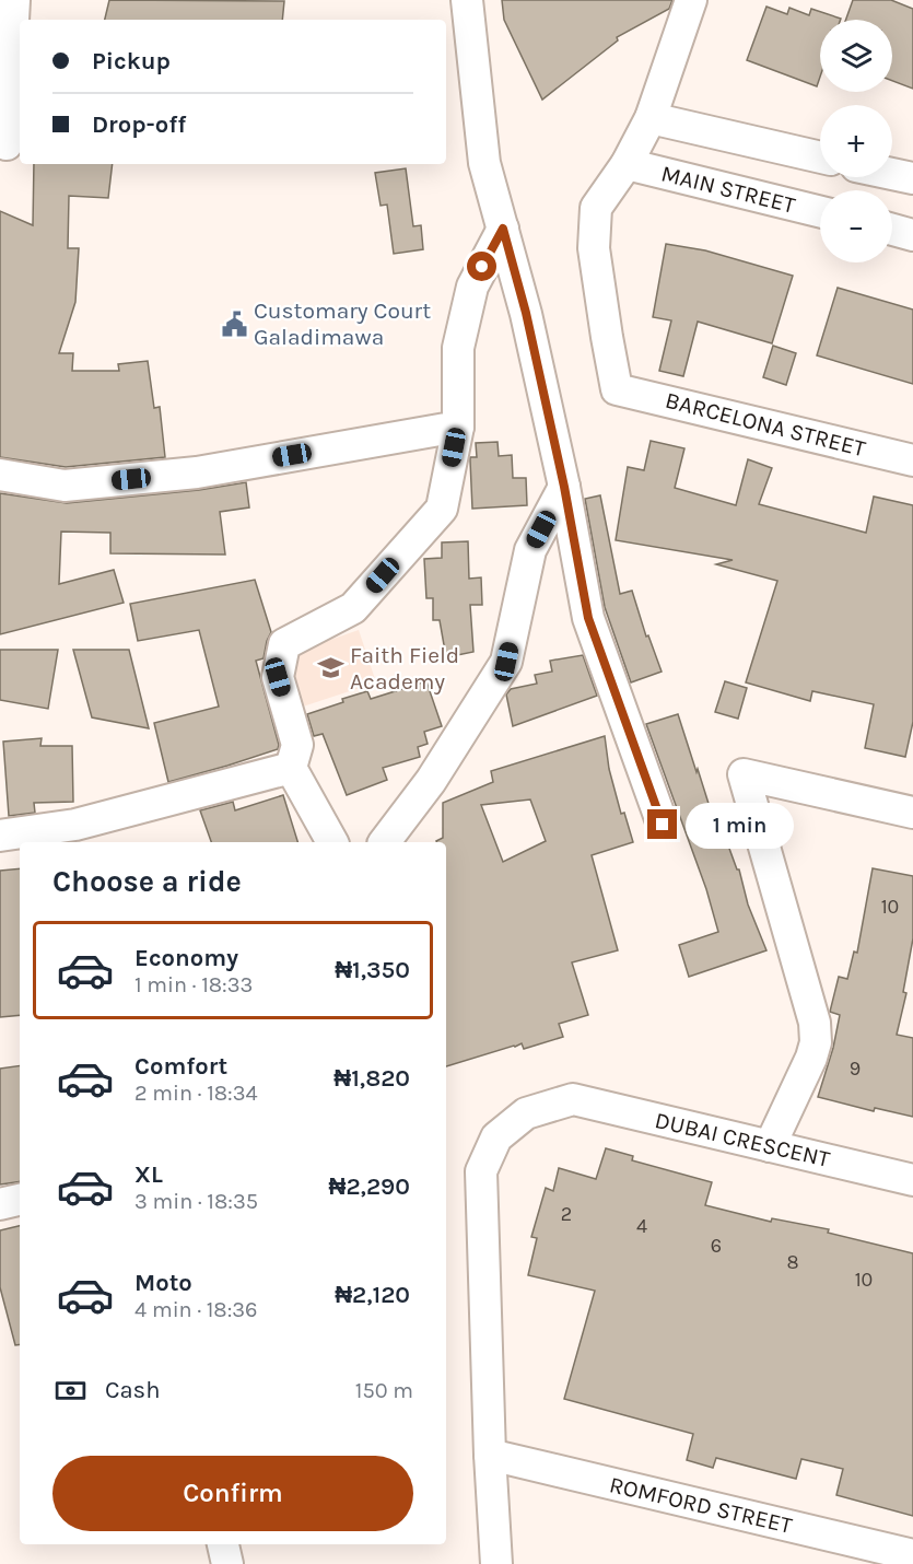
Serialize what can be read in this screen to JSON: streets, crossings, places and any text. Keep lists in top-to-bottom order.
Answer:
{
  "streets": {
    "street": [
      "MAIN STREET",
      "BARCELONA STREET",
      "DUBAI CRESCENT",
      "ROMFORD STREET"
    ]
  },
  "crossings": [
    ["MAIN STREET", "BARCELONA STREET"],
    ["DUBAI CRESCENT", "ROMFORD STREET"]
  ],
  "places": {
    "public building": ["Customary Court Galadimawa"],
    "school or university": ["Faith Field Academy"]
  },
  "house_numbers": [
    "10",
    "9",
    "2",
    "4",
    "6",
    "8",
    "10"
  ],
  "page": {
    "map_buttons": ["+", "−"],
    "banner": ["Pickup", "Drop-off"],
    "bubble": "1 min",
    "heading": "Choose a ride",
    "list": [
      {
        "name": "Economy",
        "note": "1 min · 18:33",
        "value": "₦1,350"
      },
      {
        "name": "Comfort",
        "note": "2 min · 18:34",
        "value": "₦1,820"
      },
      {
        "name": "XL",
        "note": "3 min · 18:35",
        "value": "₦2,290"
      },
      {
        "name": "Moto",
        "note": "4 min · 18:36",
        "value": "₦2,120"
      }
    ],
    "pay": ["Cash", "150 m"],
    "buttons": "Confirm"
  }
}
